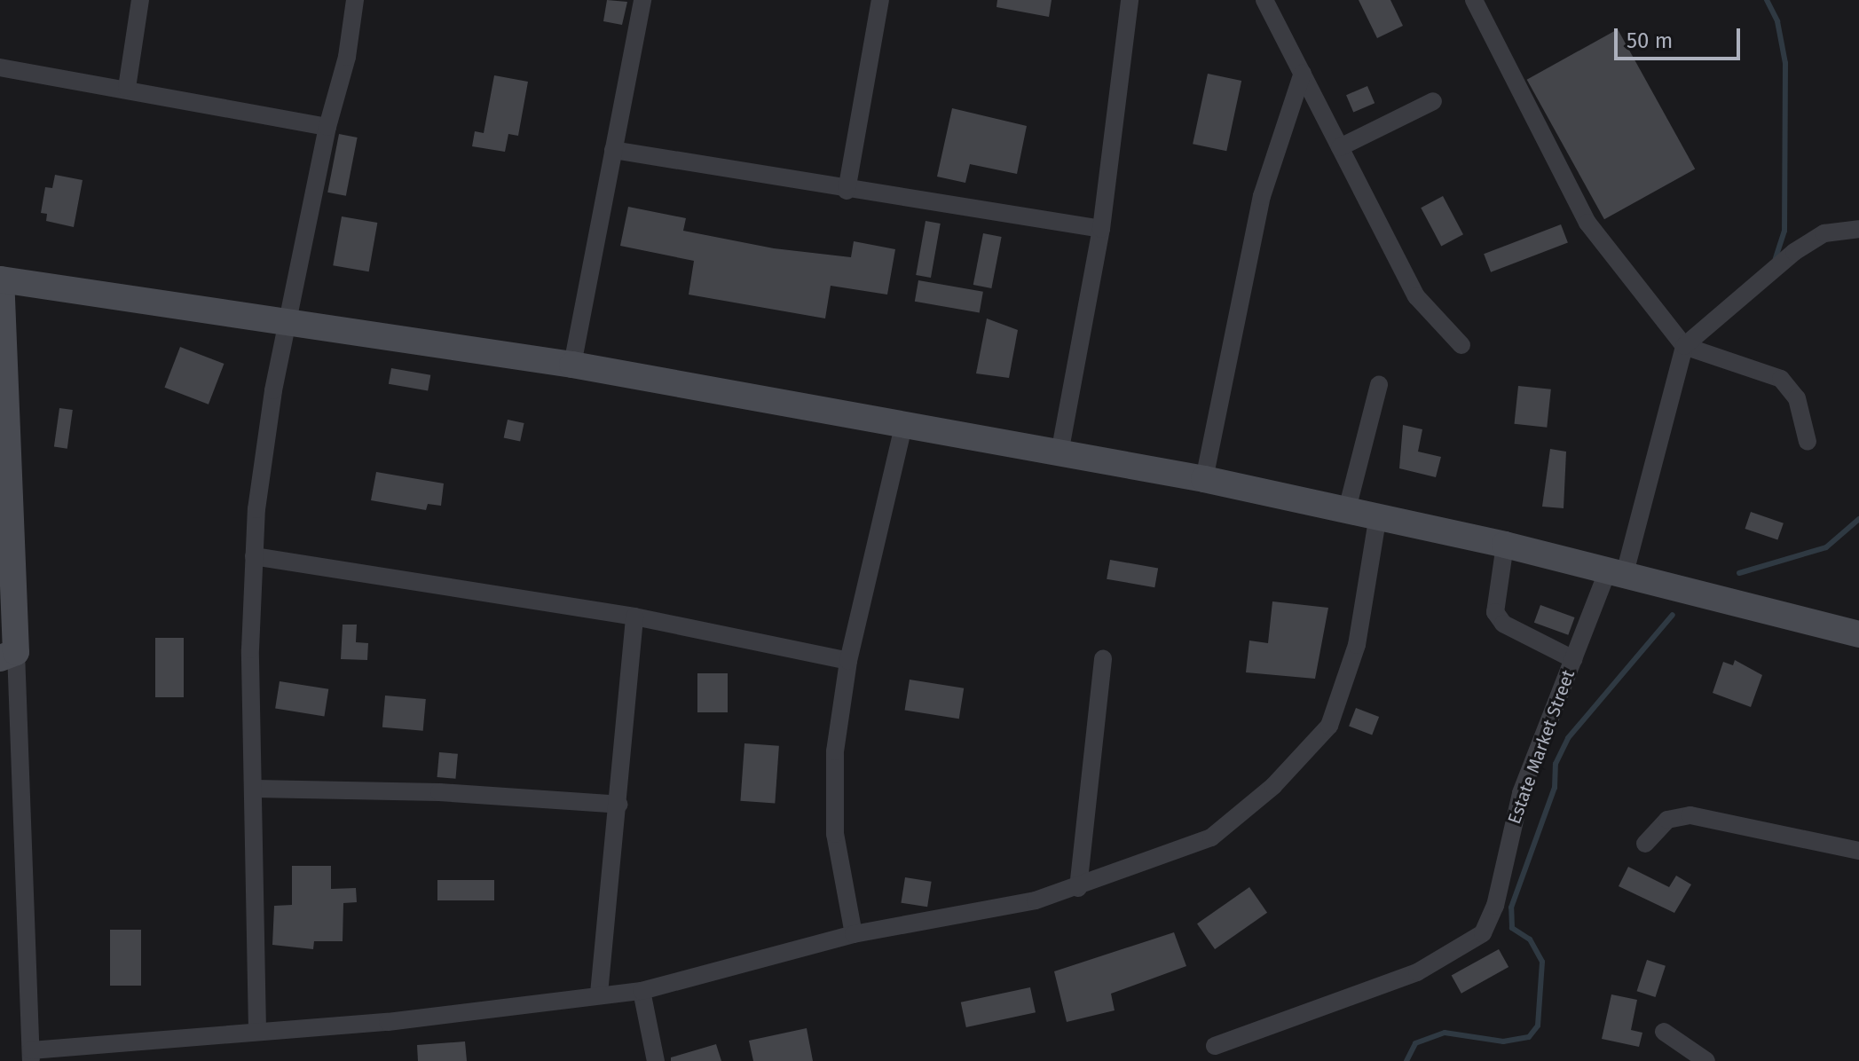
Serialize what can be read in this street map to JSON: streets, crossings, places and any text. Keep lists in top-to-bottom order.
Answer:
{
  "streets": {
    "street": ["Estate Market Street"]
  },
  "scale_bar": "50 m"
}
